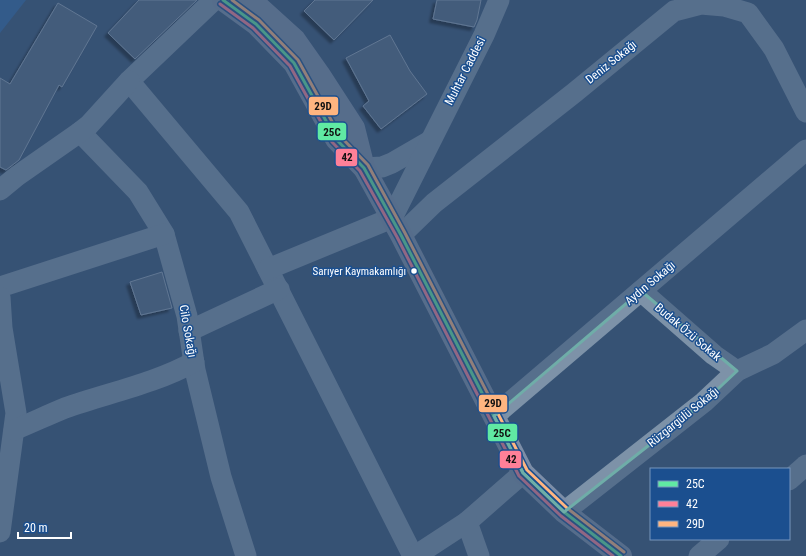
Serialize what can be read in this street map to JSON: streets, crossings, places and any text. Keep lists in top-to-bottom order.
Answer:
{
  "streets": {
    "street": [
      "Deniz Sokağı",
      "Muhtar Caddesi",
      "Aydın Sokağı",
      "Cilo Sokağı",
      "Budak Özü Sokak",
      "Rüzgargülü Sokağı"
    ]
  },
  "crossings": [
    ["Deniz Sokağı", "Muhtar Caddesi"],
    ["Aydın Sokağı", "Budak Özü Sokak"],
    ["Budak Özü Sokak", "Rüzgargülü Sokağı"]
  ],
  "places": ["Sarıyer Kaymakamlığı"],
  "lines": ["transit line 25C", "transit line 29D", "transit line 42"],
  "legend": ["25C", "42", "29D"],
  "scale_bar": "20 m"
}
